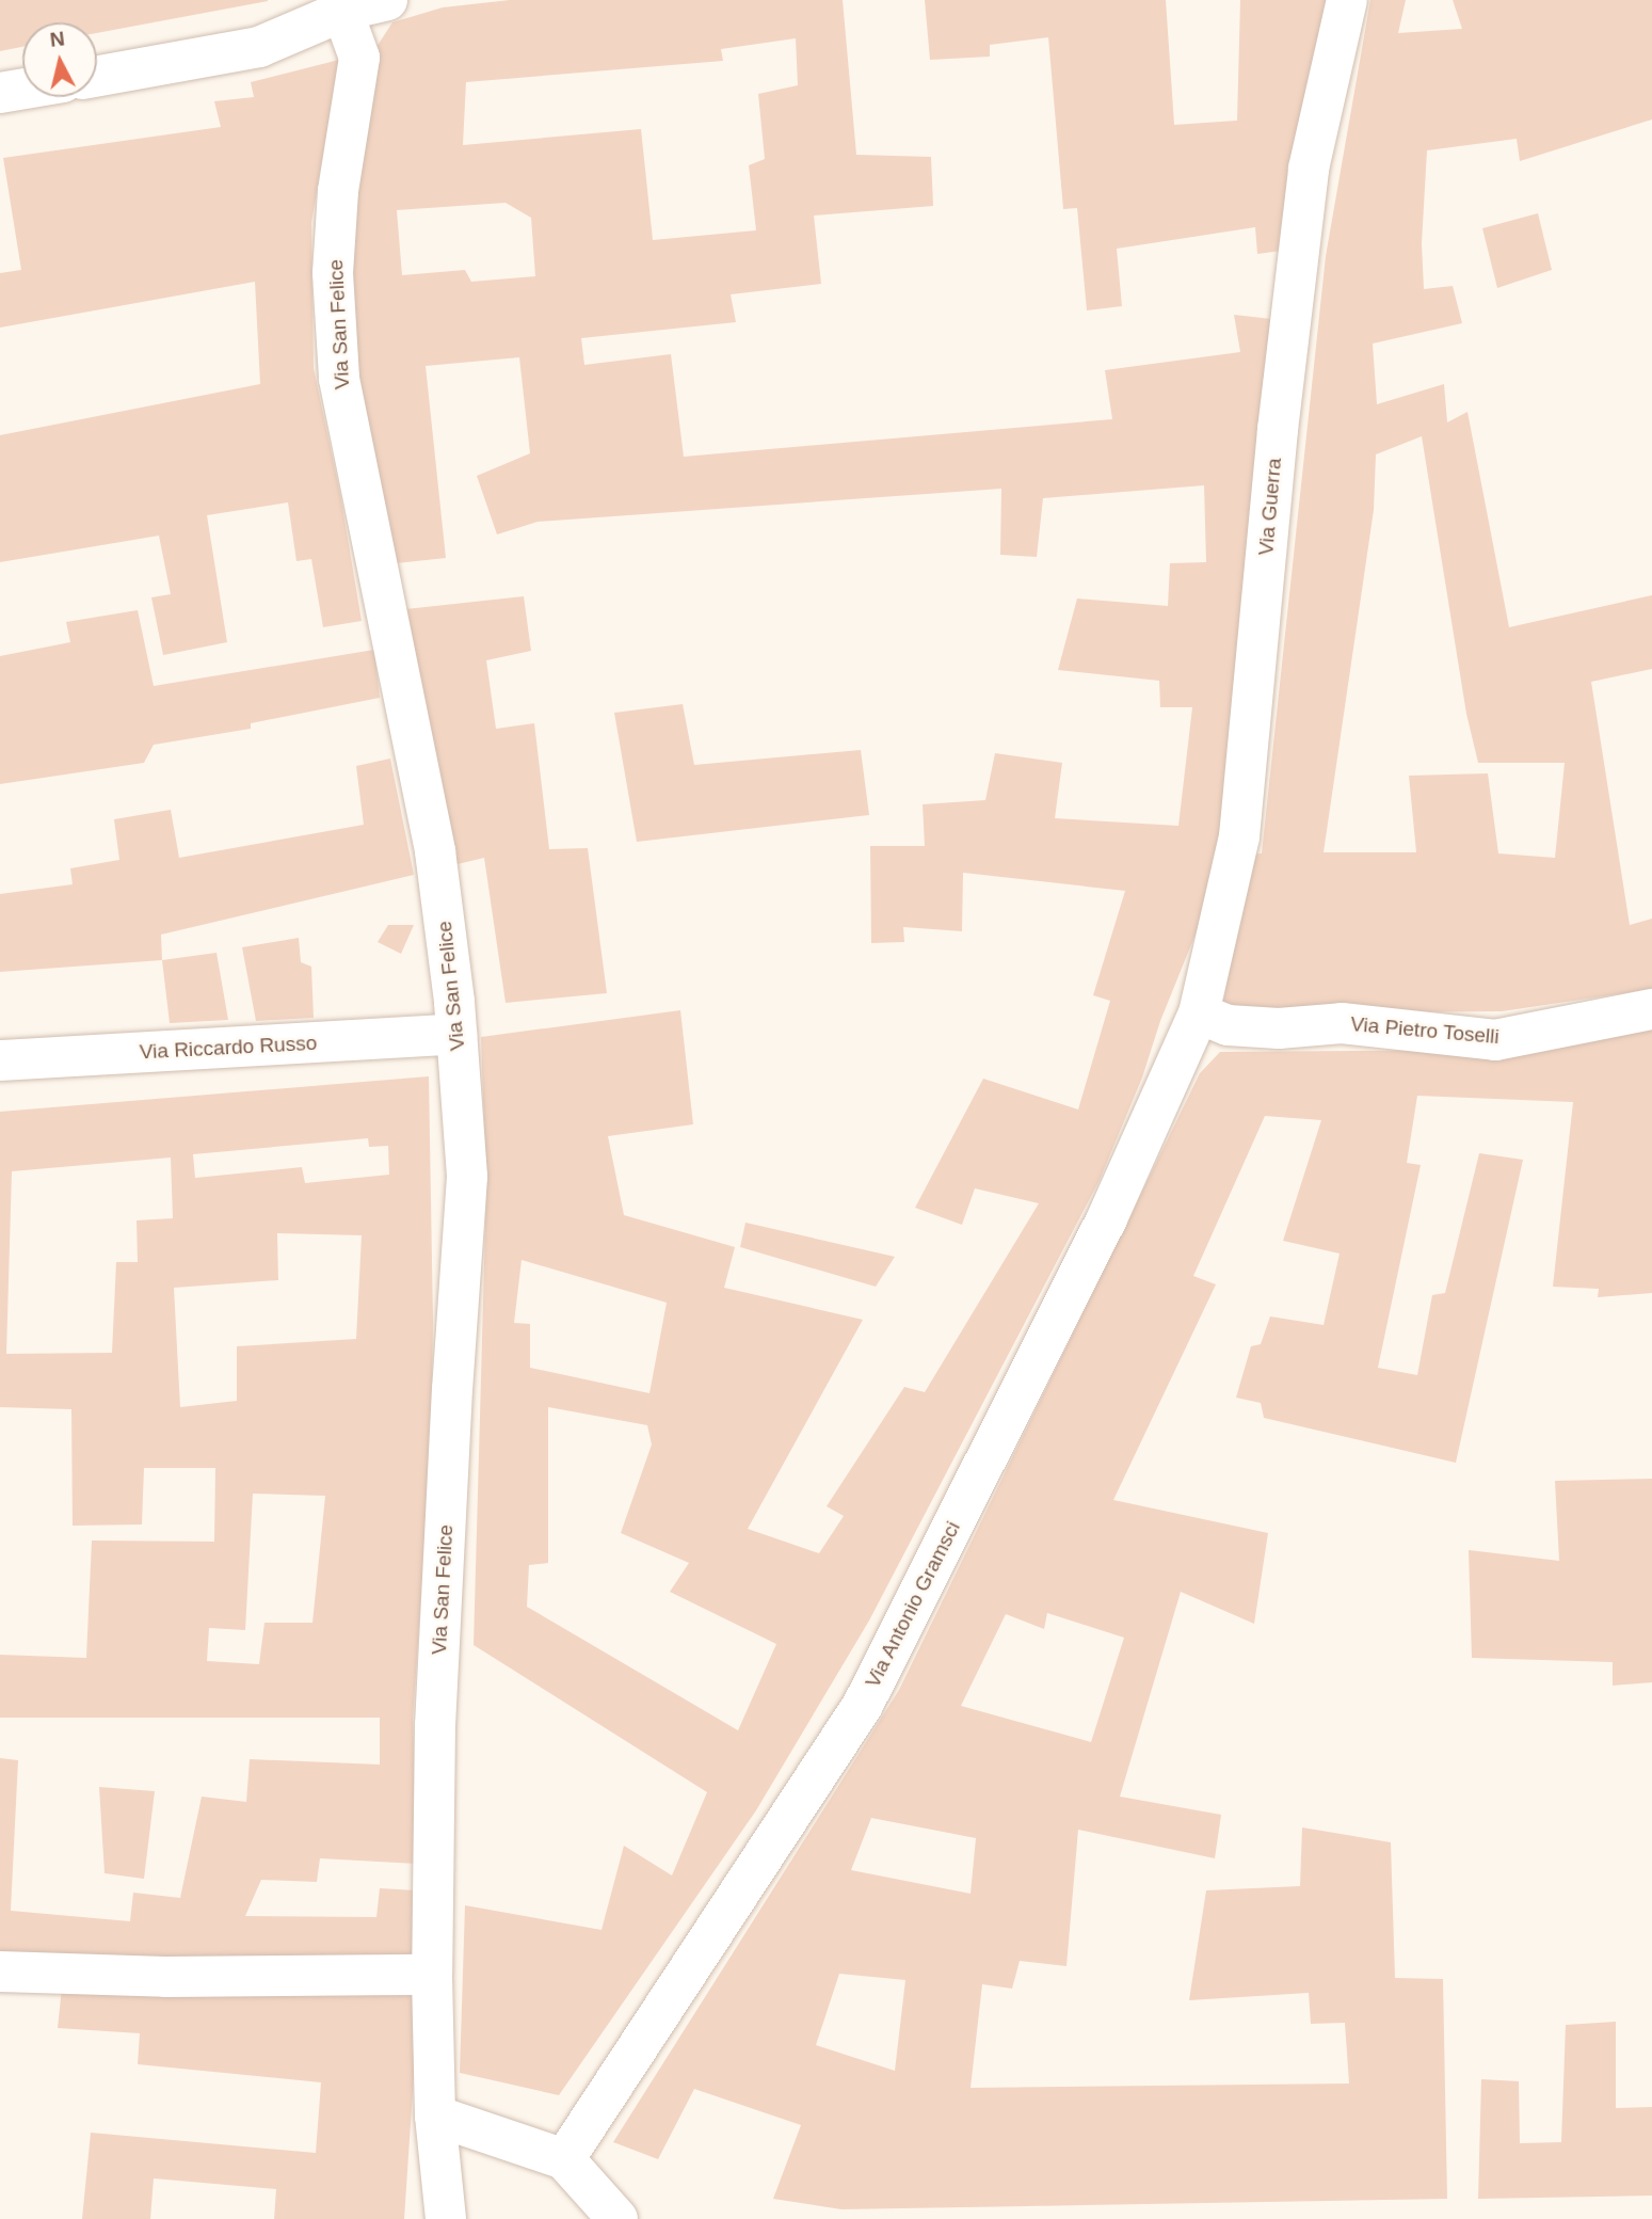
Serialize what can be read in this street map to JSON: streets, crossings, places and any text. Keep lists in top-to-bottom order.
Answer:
{
  "streets": {
    "street": [
      "Via San Felice",
      "Via Guerra",
      "Via Pietro Toselli",
      "Via Riccardo Russo",
      "Via Antonio Gramsci"
    ]
  },
  "crossings": [
    ["Via San Felice", "Via Riccardo Russo"],
    ["Via Guerra", "Via Pietro Toselli"],
    ["Via Guerra", "Via Antonio Gramsci"],
    ["Via Pietro Toselli", "Via Antonio Gramsci"]
  ],
  "north": "top"
}
